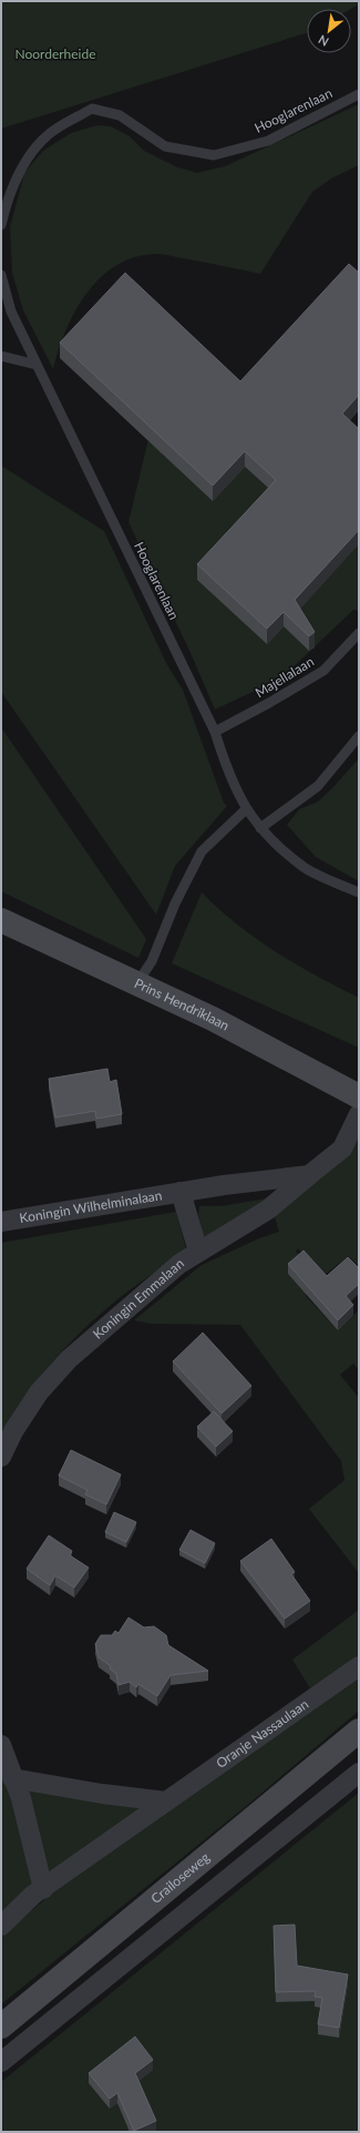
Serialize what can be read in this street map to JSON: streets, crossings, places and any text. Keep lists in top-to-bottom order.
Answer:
{
  "streets": {
    "main road": ["Prins Hendriklaan", "Crailoseweg"],
    "street": ["Koningin Wilhelminalaan", "Koningin Emmalaan", "Oranje Nassaulaan"],
    "lane": ["Hooglarenlaan", "Majellalaan"]
  },
  "crossings": [
    ["Hooglarenlaan", "Majellalaan"],
    ["Koningin Wilhelminalaan", "Koningin Emmalaan"]
  ],
  "parks": ["Noorderheide"],
  "north": "bottom left"
}
